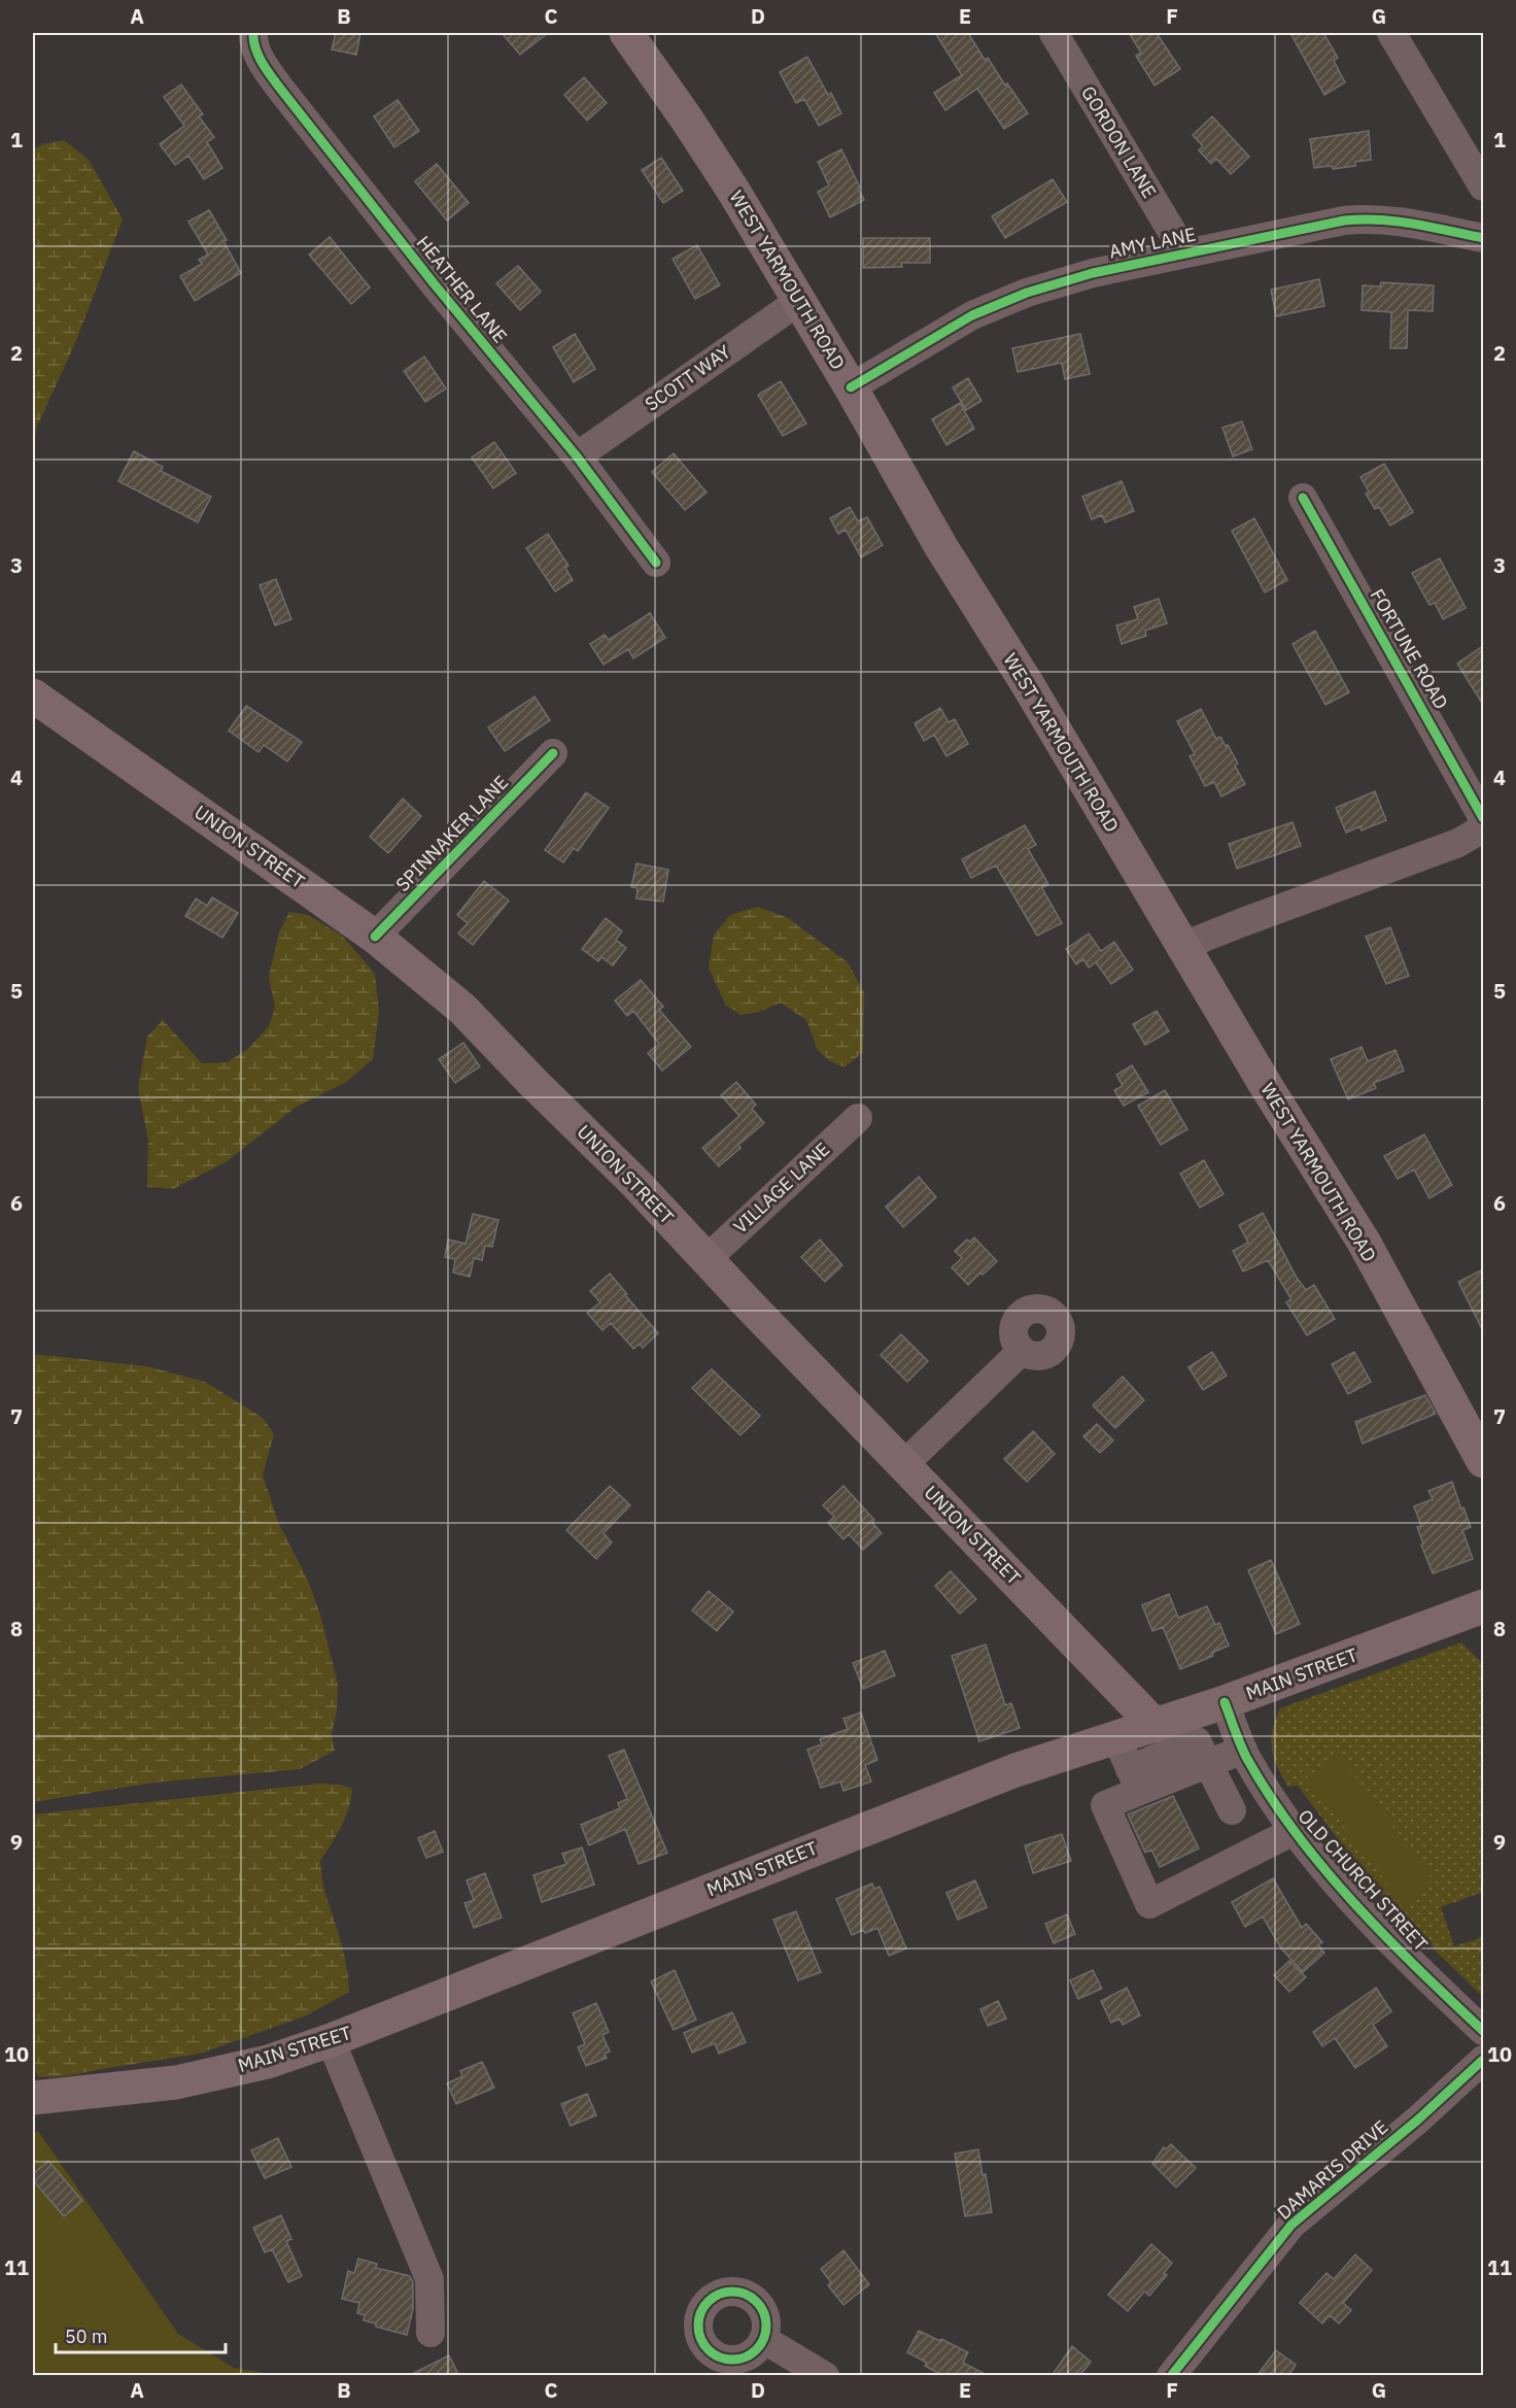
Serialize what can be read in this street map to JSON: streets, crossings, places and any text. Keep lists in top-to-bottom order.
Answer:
{
  "streets": {
    "main road": ["WEST YARMOUTH ROAD", "UNION STREET", "MAIN STREET"],
    "street": [
      "GORDON LANE",
      "AMY LANE",
      "HEATHER LANE",
      "SCOTT WAY",
      "FORTUNE ROAD",
      "SPINNAKER LANE",
      "VILLAGE LANE",
      "OLD CHURCH STREET",
      "DAMARIS DRIVE"
    ]
  },
  "crossings": [
    ["GORDON LANE", "AMY LANE"],
    ["AMY LANE", "WEST YARMOUTH ROAD"],
    ["WEST YARMOUTH ROAD", "SCOTT WAY"],
    ["WEST YARMOUTH ROAD", "FORTUNE ROAD"],
    ["HEATHER LANE", "SCOTT WAY"],
    ["SPINNAKER LANE", "UNION STREET"],
    ["UNION STREET", "VILLAGE LANE"],
    ["UNION STREET", "MAIN STREET"],
    ["MAIN STREET", "OLD CHURCH STREET"]
  ],
  "scale_bar": "50 m",
  "grid": {
    "columns": [
      "A",
      "B",
      "C",
      "D",
      "E",
      "F",
      "G"
    ],
    "rows": [
      "1",
      "2",
      "3",
      "4",
      "5",
      "6",
      "7",
      "8",
      "9",
      "10",
      "11"
    ]
  }
}
